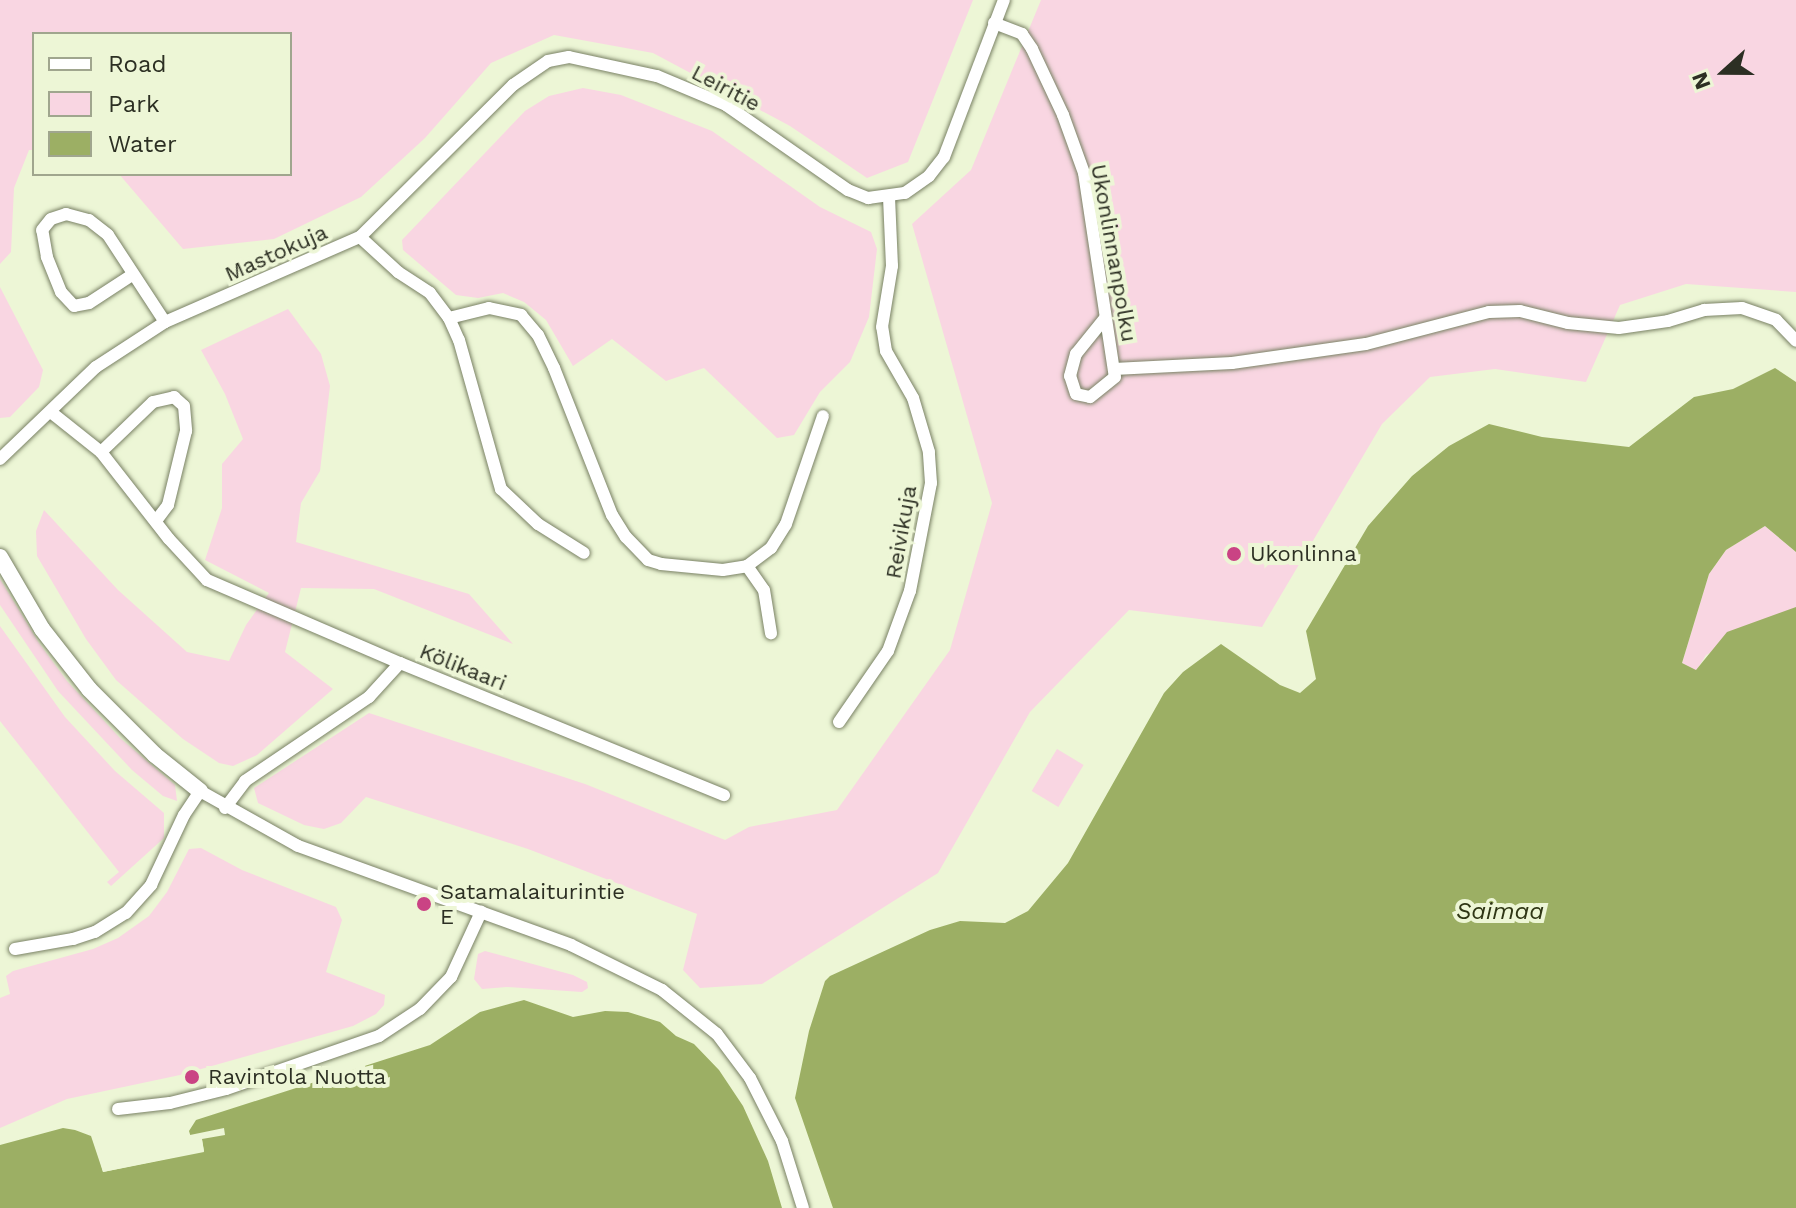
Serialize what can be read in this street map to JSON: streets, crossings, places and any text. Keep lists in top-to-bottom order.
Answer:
{
  "streets": {
    "street": [
      "Leiritie",
      "Mastokuja",
      "Ukonlinnanpolku",
      "Reivikuja",
      "Kölikaari"
    ]
  },
  "crossings": [
    ["Leiritie", "Mastokuja"],
    ["Leiritie", "Reivikuja"]
  ],
  "water": ["Saimaa"],
  "places": ["Ukonlinna", "Satamalaiturintie E", "Ravintola Nuotta"],
  "legend": ["Road", "Park", "Water"],
  "north": "left"
}
